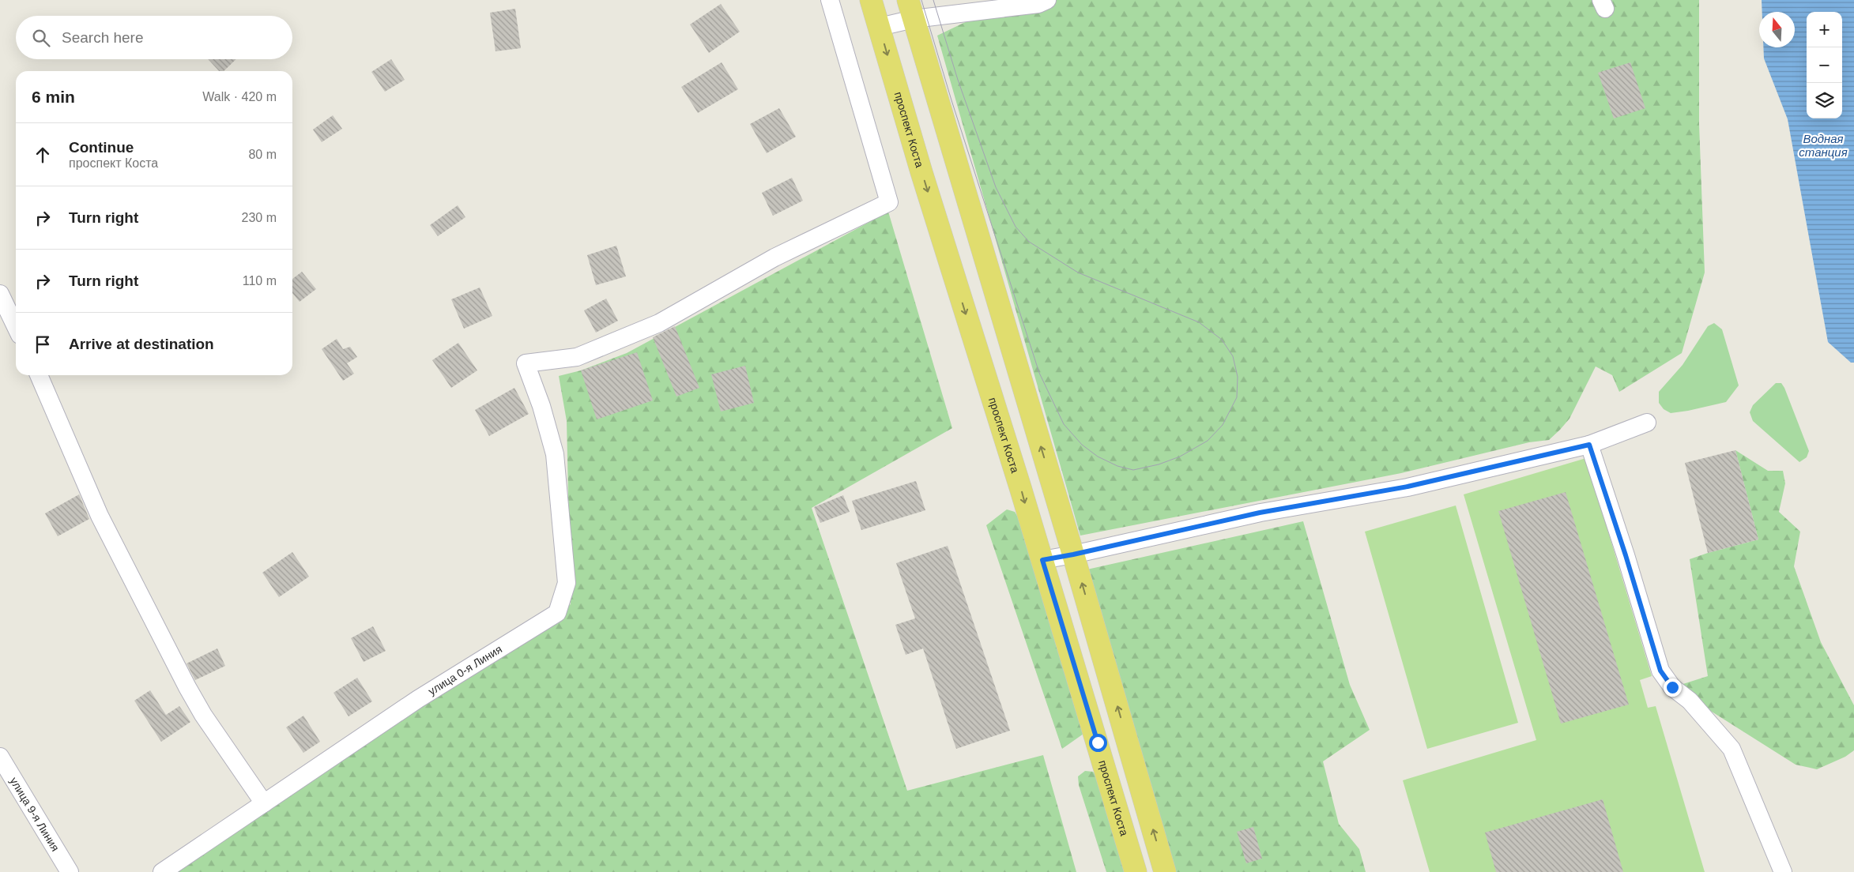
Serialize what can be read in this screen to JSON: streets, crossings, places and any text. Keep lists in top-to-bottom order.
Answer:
{
  "streets": {
    "main road": ["проспект Коста"],
    "street": ["улица 0-я Линия", "улица 9-я Линия"]
  },
  "water": ["Водная станция"],
  "north": "top",
  "page": {
    "map_buttons": ["+", "−"],
    "search": "Search here",
    "heading": ["6 min", "Walk · 420 m"],
    "list": [
      ["Continue", "проспект Коста", "80 m"],
      ["Turn right", "230 m"],
      ["Turn right", "110 m"],
      "Arrive at destination"
    ]
  }
}
